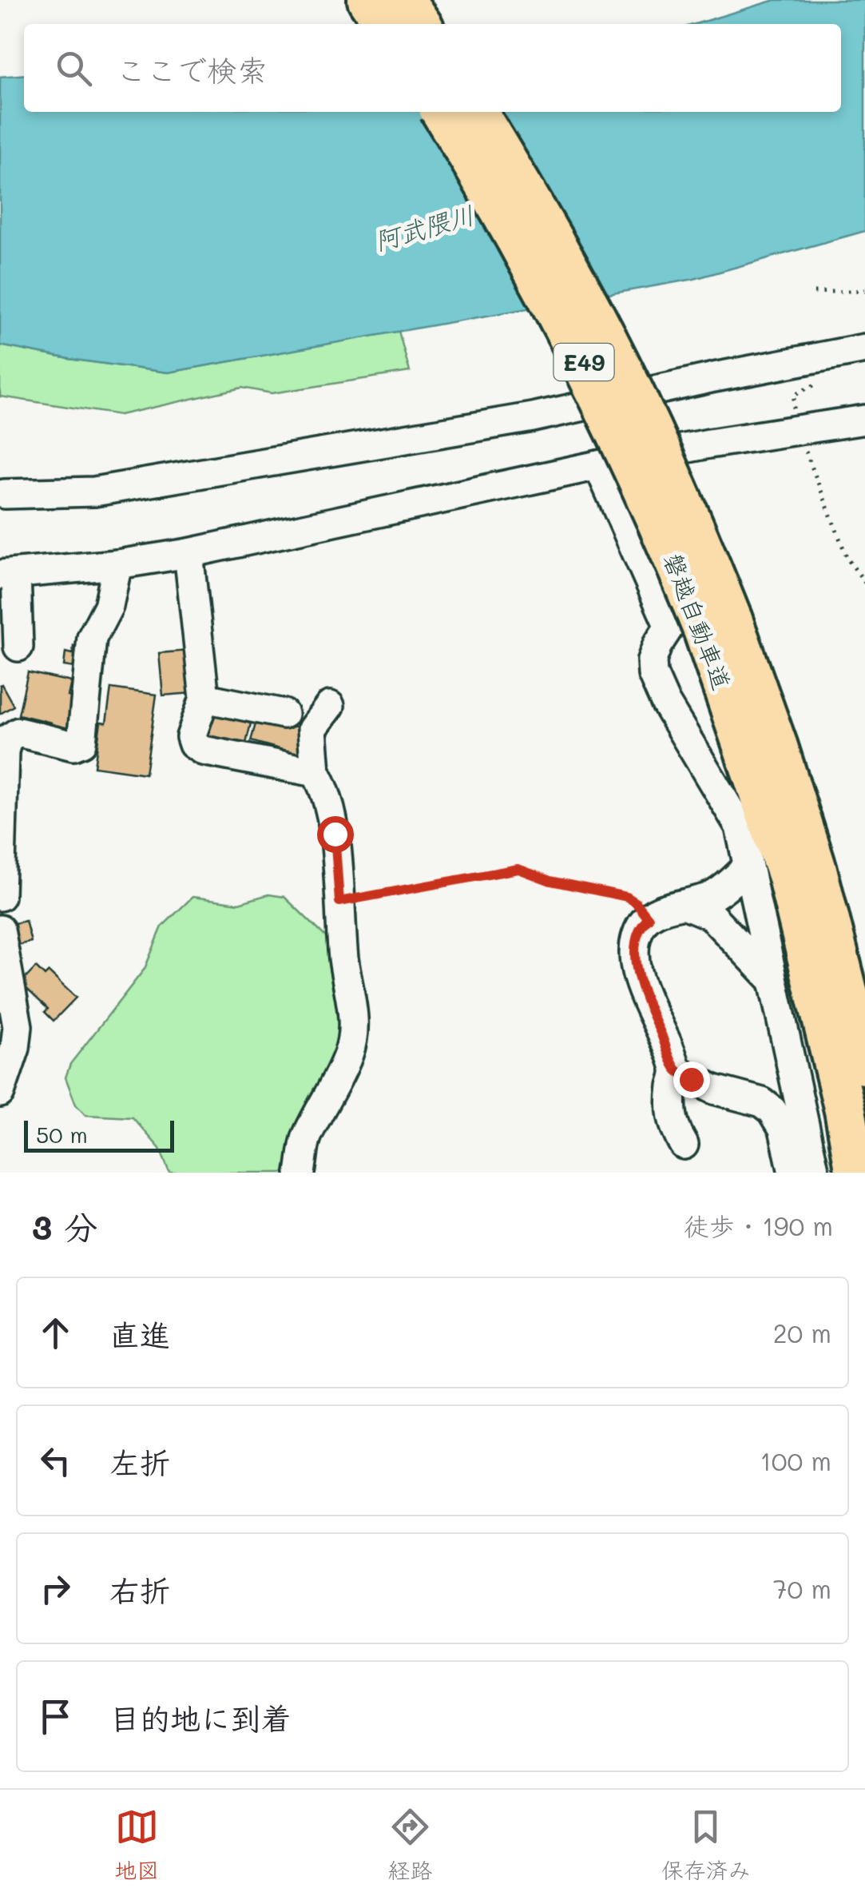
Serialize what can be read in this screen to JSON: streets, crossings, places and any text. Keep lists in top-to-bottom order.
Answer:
{
  "streets": {
    "highway": ["E49", "磐越自動車道"]
  },
  "water": ["阿武隈川"],
  "scale_bar": "50 m",
  "page": {
    "search": "ここで検索",
    "scale": "50 m",
    "heading": ["3 分", "徒歩 · 190 m"],
    "list": [
      ["直進", "20 m"],
      ["左折", "100 m"],
      ["右折", "70 m"],
      "目的地に到着"
    ],
    "nav": ["地図", "経路", "保存済み"]
  }
}
